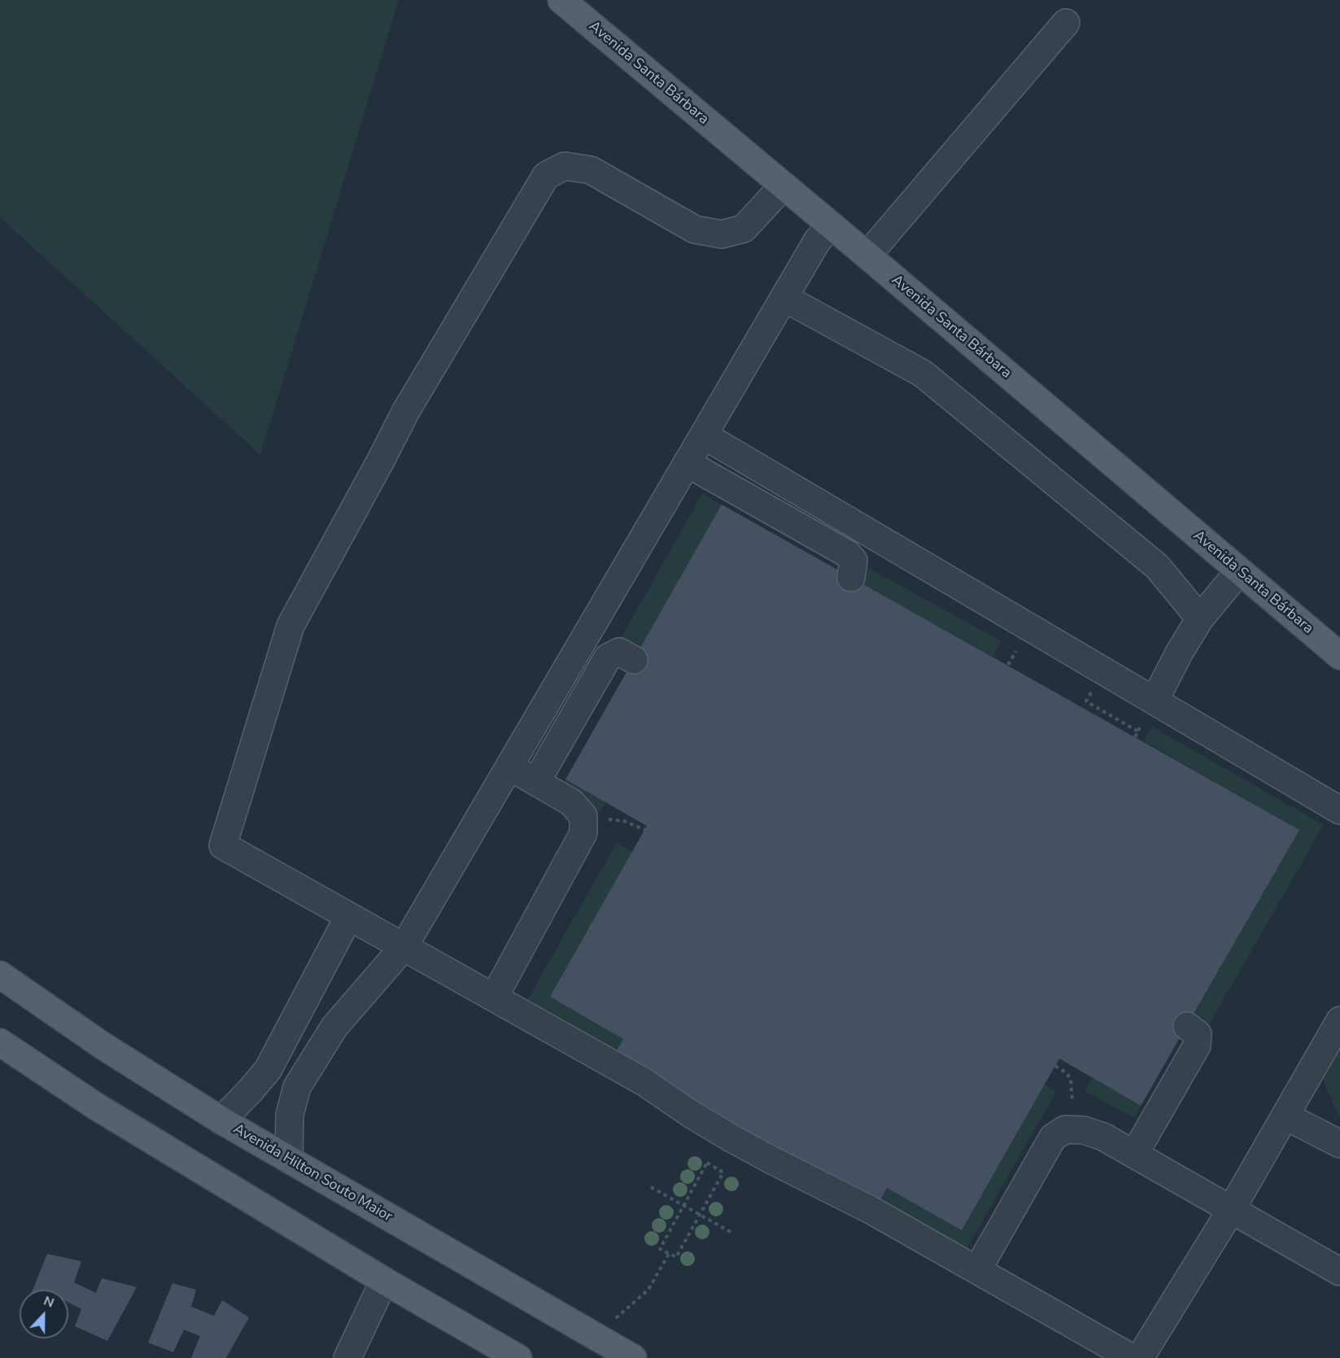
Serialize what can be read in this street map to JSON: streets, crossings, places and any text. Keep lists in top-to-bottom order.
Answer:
{
  "streets": {
    "main road": ["Avenida Santa Bárbara", "Avenida Hilton Souto Maior"]
  },
  "north": "top"
}
